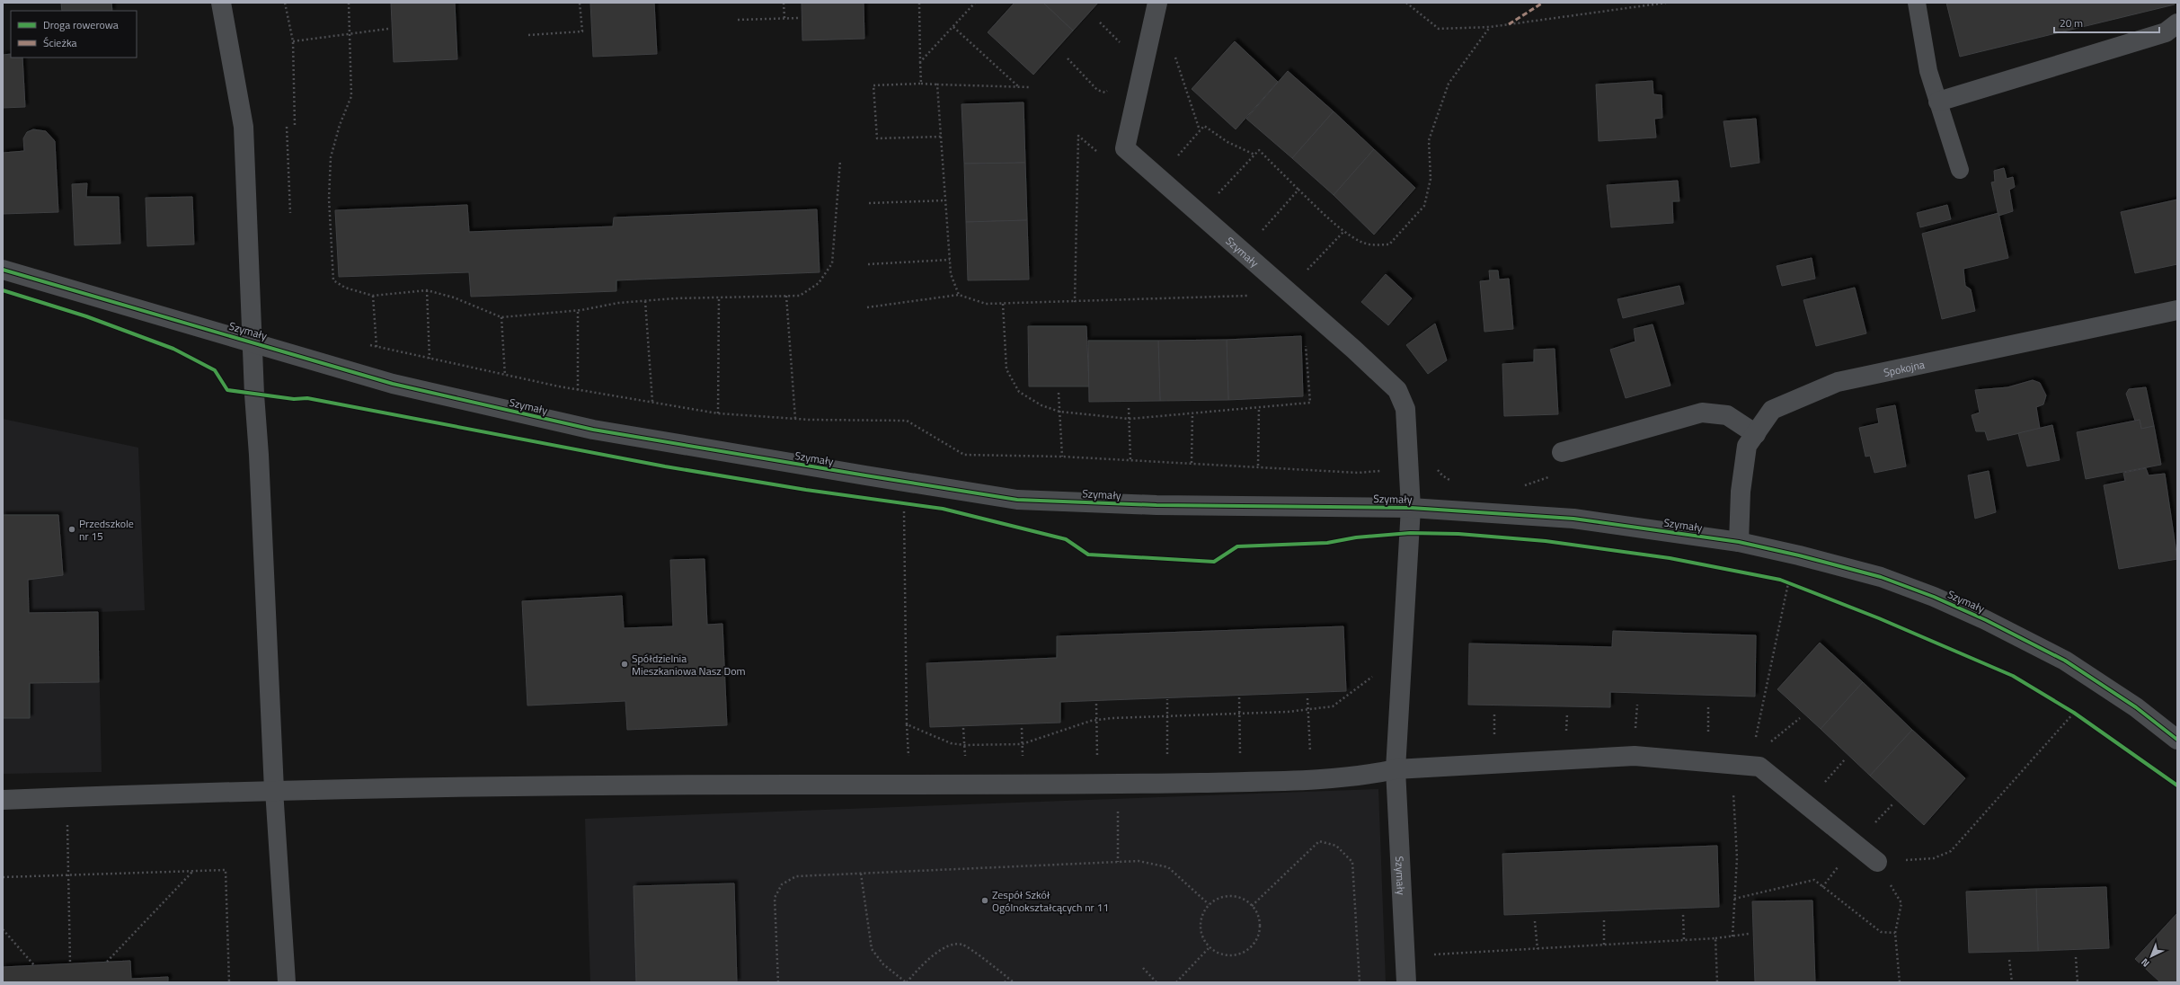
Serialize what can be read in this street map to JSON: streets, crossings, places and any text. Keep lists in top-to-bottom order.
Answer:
{
  "streets": {
    "street": ["Szymały", "Spokojna"]
  },
  "crossings": [
    ["Szymały", "Spokojna"]
  ],
  "places": ["Przedszkole nr 15", "Spółdzielnia Mieszkaniowa Nasz Dom", "Zespół Szkół Ogólnokształcących nr 11"],
  "legend": ["Droga rowerowa", "Ścieżka"],
  "scale_bar": "20 m",
  "north": "bottom left"
}
